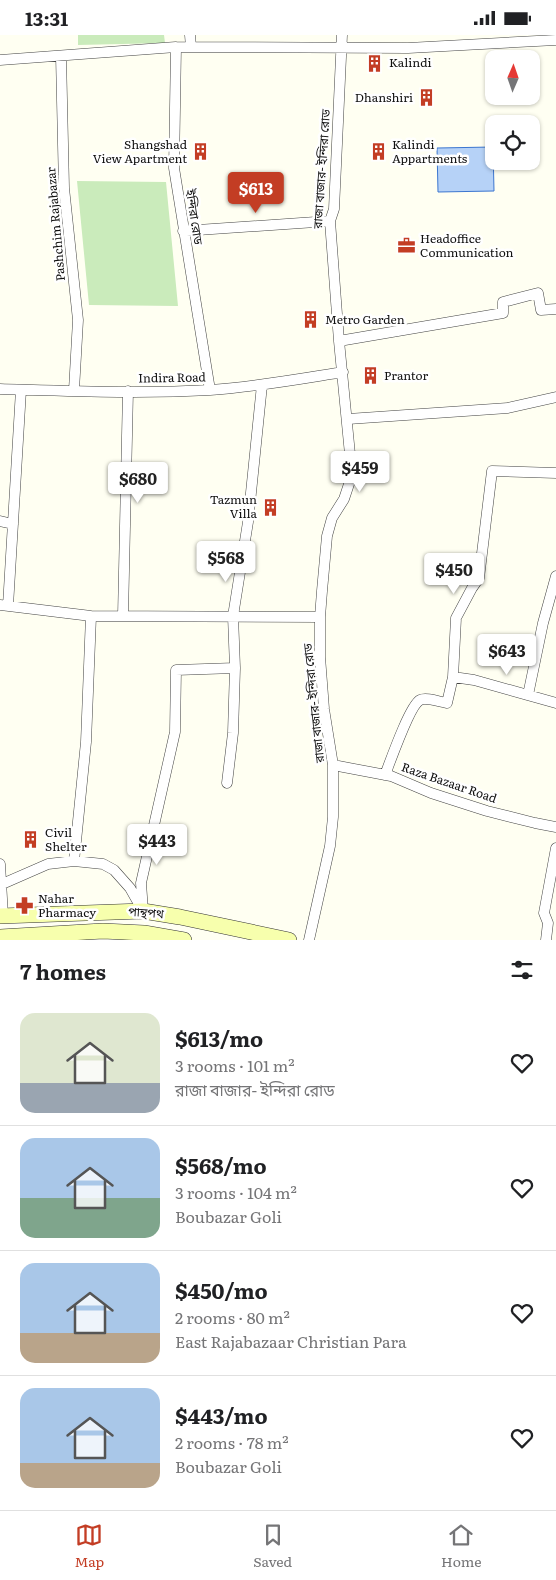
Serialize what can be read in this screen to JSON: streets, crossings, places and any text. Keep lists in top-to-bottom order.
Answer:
{
  "streets": {
    "main road": ["পান্থপথ"],
    "street": [
      "রাজা বাজার- ইন্দিরা রোড",
      "ইন্দিরা রোড",
      "Pashchim Rajabazar",
      "Indira Road",
      "Raza Bazaar Road"
    ]
  },
  "crossings": [
    ["রাজা বাজার- ইন্দিরা রোড", "Indira Road"],
    ["রাজা বাজার- ইন্দিরা রোড", "Raza Bazaar Road"],
    ["ইন্দিরা রোড", "Indira Road"],
    ["Pashchim Rajabazar", "Indira Road"]
  ],
  "places": {
    "building": [
      "Kalindi",
      "Dhanshiri",
      "Shangshad View Apartment",
      "Kalindi Appartments",
      "Metro Garden",
      "Prantor",
      "Tazmun Villa",
      "Civil Shelter"
    ],
    "office": ["Headoffice Communication"],
    "pharmacy": ["Nahar Pharmacy"]
  },
  "north": "top",
  "page": {
    "status": "13:31",
    "price": [
      "$613",
      "$459",
      "$680",
      "$568",
      "$450",
      "$643",
      "$443"
    ],
    "heading": "7 homes",
    "list": [
      {
        "name": "$613/mo",
        "note": "3 rooms · 101 m² · রাজা বাজার- ইন্দিরা রোড"
      },
      {
        "name": "$568/mo",
        "note": "3 rooms · 104 m² · Boubazar Goli"
      },
      {
        "name": "$450/mo",
        "note": "2 rooms · 80 m² · East Rajabazaar Christian Para"
      },
      {
        "name": "$443/mo",
        "note": "2 rooms · 78 m² · Boubazar Goli"
      }
    ],
    "tabs": ["Map", "Saved", "Home"]
  }
}
